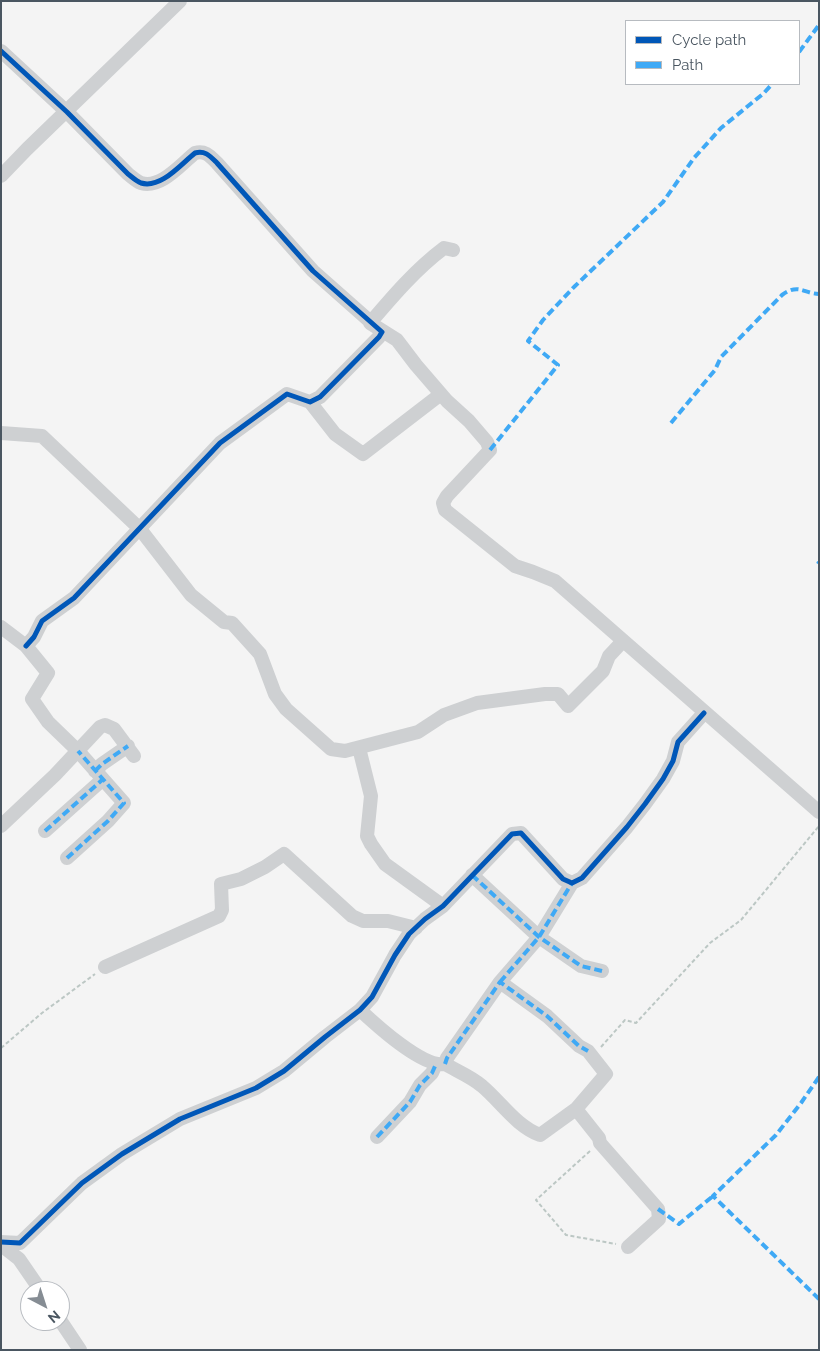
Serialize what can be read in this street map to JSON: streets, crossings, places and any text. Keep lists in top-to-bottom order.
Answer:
{
  "legend": ["Cycle path", "Path"],
  "north": "bottom right"
}
